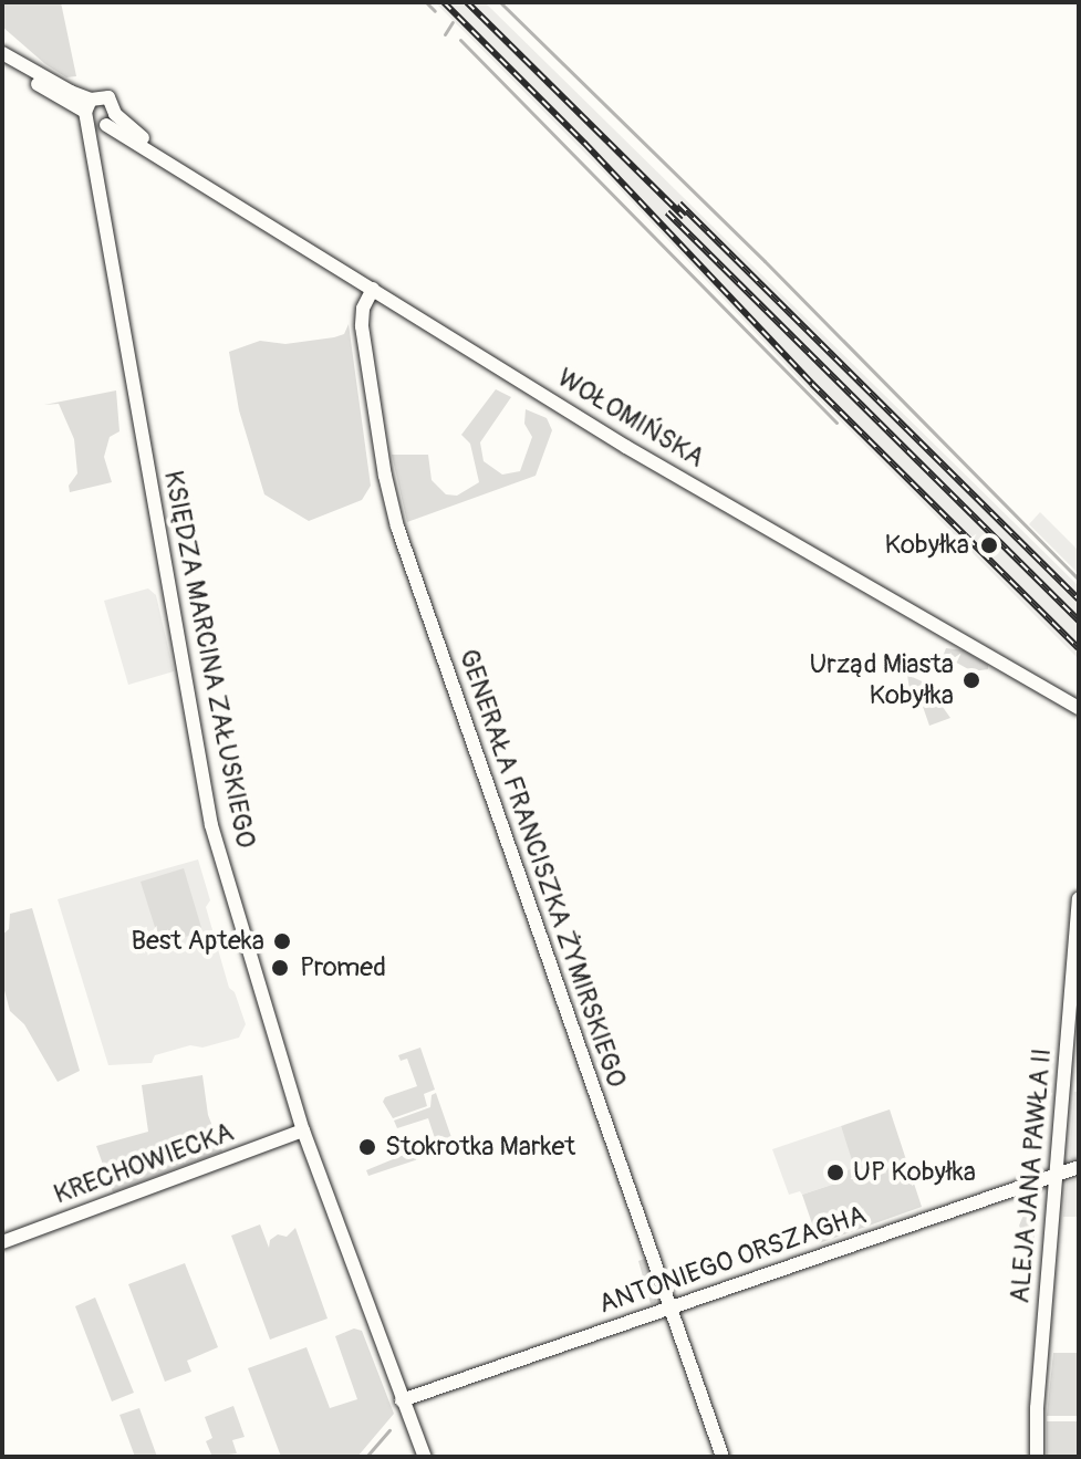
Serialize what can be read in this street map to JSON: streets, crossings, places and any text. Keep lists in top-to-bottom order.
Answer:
{
  "streets": {
    "street": [
      "WOŁOMIŃSKA",
      "KSIĘDZA MARCINA ZAŁUSKIEGO",
      "GENERAŁA FRANCISZKA ŻYMIRSKIEGO",
      "KRECHOWIECKA",
      "ALEJA JANA PAWŁA II",
      "ANTONIEGO ORSZAGHA"
    ]
  },
  "crossings": [
    ["WOŁOMIŃSKA", "KSIĘDZA MARCINA ZAŁUSKIEGO"],
    ["WOŁOMIŃSKA", "GENERAŁA FRANCISZKA ŻYMIRSKIEGO"],
    ["KSIĘDZA MARCINA ZAŁUSKIEGO", "KRECHOWIECKA"],
    ["KSIĘDZA MARCINA ZAŁUSKIEGO", "ANTONIEGO ORSZAGHA"],
    ["GENERAŁA FRANCISZKA ŻYMIRSKIEGO", "ANTONIEGO ORSZAGHA"],
    ["ALEJA JANA PAWŁA II", "ANTONIEGO ORSZAGHA"]
  ],
  "places": [
    "Kobyłka",
    "Urząd Miasta Kobyłka",
    "Best Apteka",
    "Promed",
    "Stokrotka Market",
    "UP Kobyłka"
  ]
}
